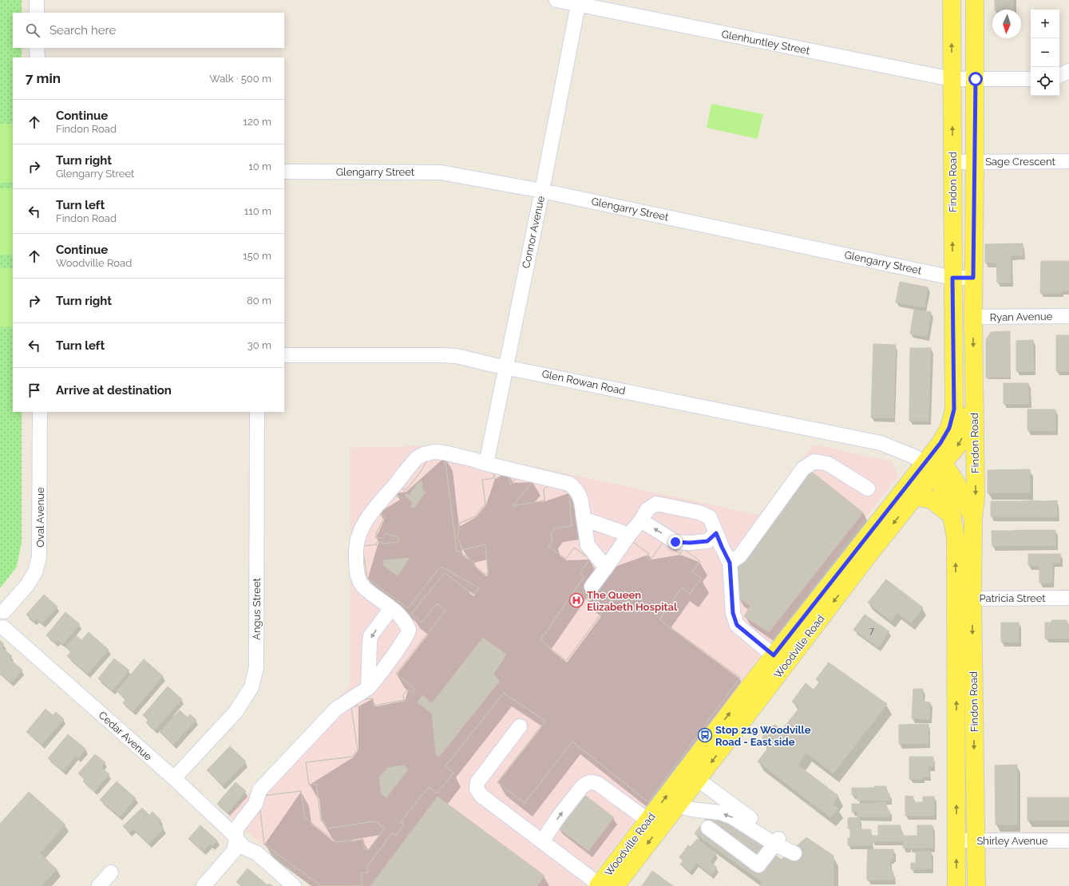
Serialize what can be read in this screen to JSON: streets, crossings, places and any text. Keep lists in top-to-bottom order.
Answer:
{
  "streets": {
    "main road": ["Findon Road", "Woodville Road"],
    "street": [
      "Glenhuntley Street",
      "Sage Crescent",
      "Glengarry Street",
      "Connor Avenue",
      "Ryan Avenue",
      "Glen Rowan Road",
      "Oval Avenue",
      "Patricia Street",
      "Angus Street",
      "Cedar Avenue",
      "Shirley Avenue"
    ]
  },
  "crossings": [
    ["Glenhuntley Street", "Findon Road"],
    ["Glenhuntley Street", "Connor Avenue"],
    ["Sage Crescent", "Findon Road"],
    ["Glengarry Street", "Findon Road"],
    ["Glengarry Street", "Connor Avenue"],
    ["Findon Road", "Ryan Avenue"],
    ["Findon Road", "Glen Rowan Road"],
    ["Findon Road", "Patricia Street"],
    ["Findon Road", "Woodville Road"],
    ["Findon Road", "Shirley Avenue"],
    ["Connor Avenue", "Glen Rowan Road"],
    ["Glen Rowan Road", "Woodville Road"],
    ["Angus Street", "Cedar Avenue"]
  ],
  "places": {
    "hospital": ["The Queen Elizabeth Hospital"],
    "bus stop": ["Stop 219 Woodville Road - East side"]
  },
  "house_numbers": ["7"],
  "north": "bottom",
  "page": {
    "map_buttons": ["+", "−"],
    "search": "Search here",
    "heading": ["7 min", "Walk · 500 m"],
    "list": [
      ["Continue", "Findon Road", "120 m"],
      ["Turn right", "Glengarry Street", "10 m"],
      ["Turn left", "Findon Road", "110 m"],
      ["Continue", "Woodville Road", "150 m"],
      ["Turn right", "80 m"],
      ["Turn left", "30 m"],
      "Arrive at destination"
    ]
  }
}
